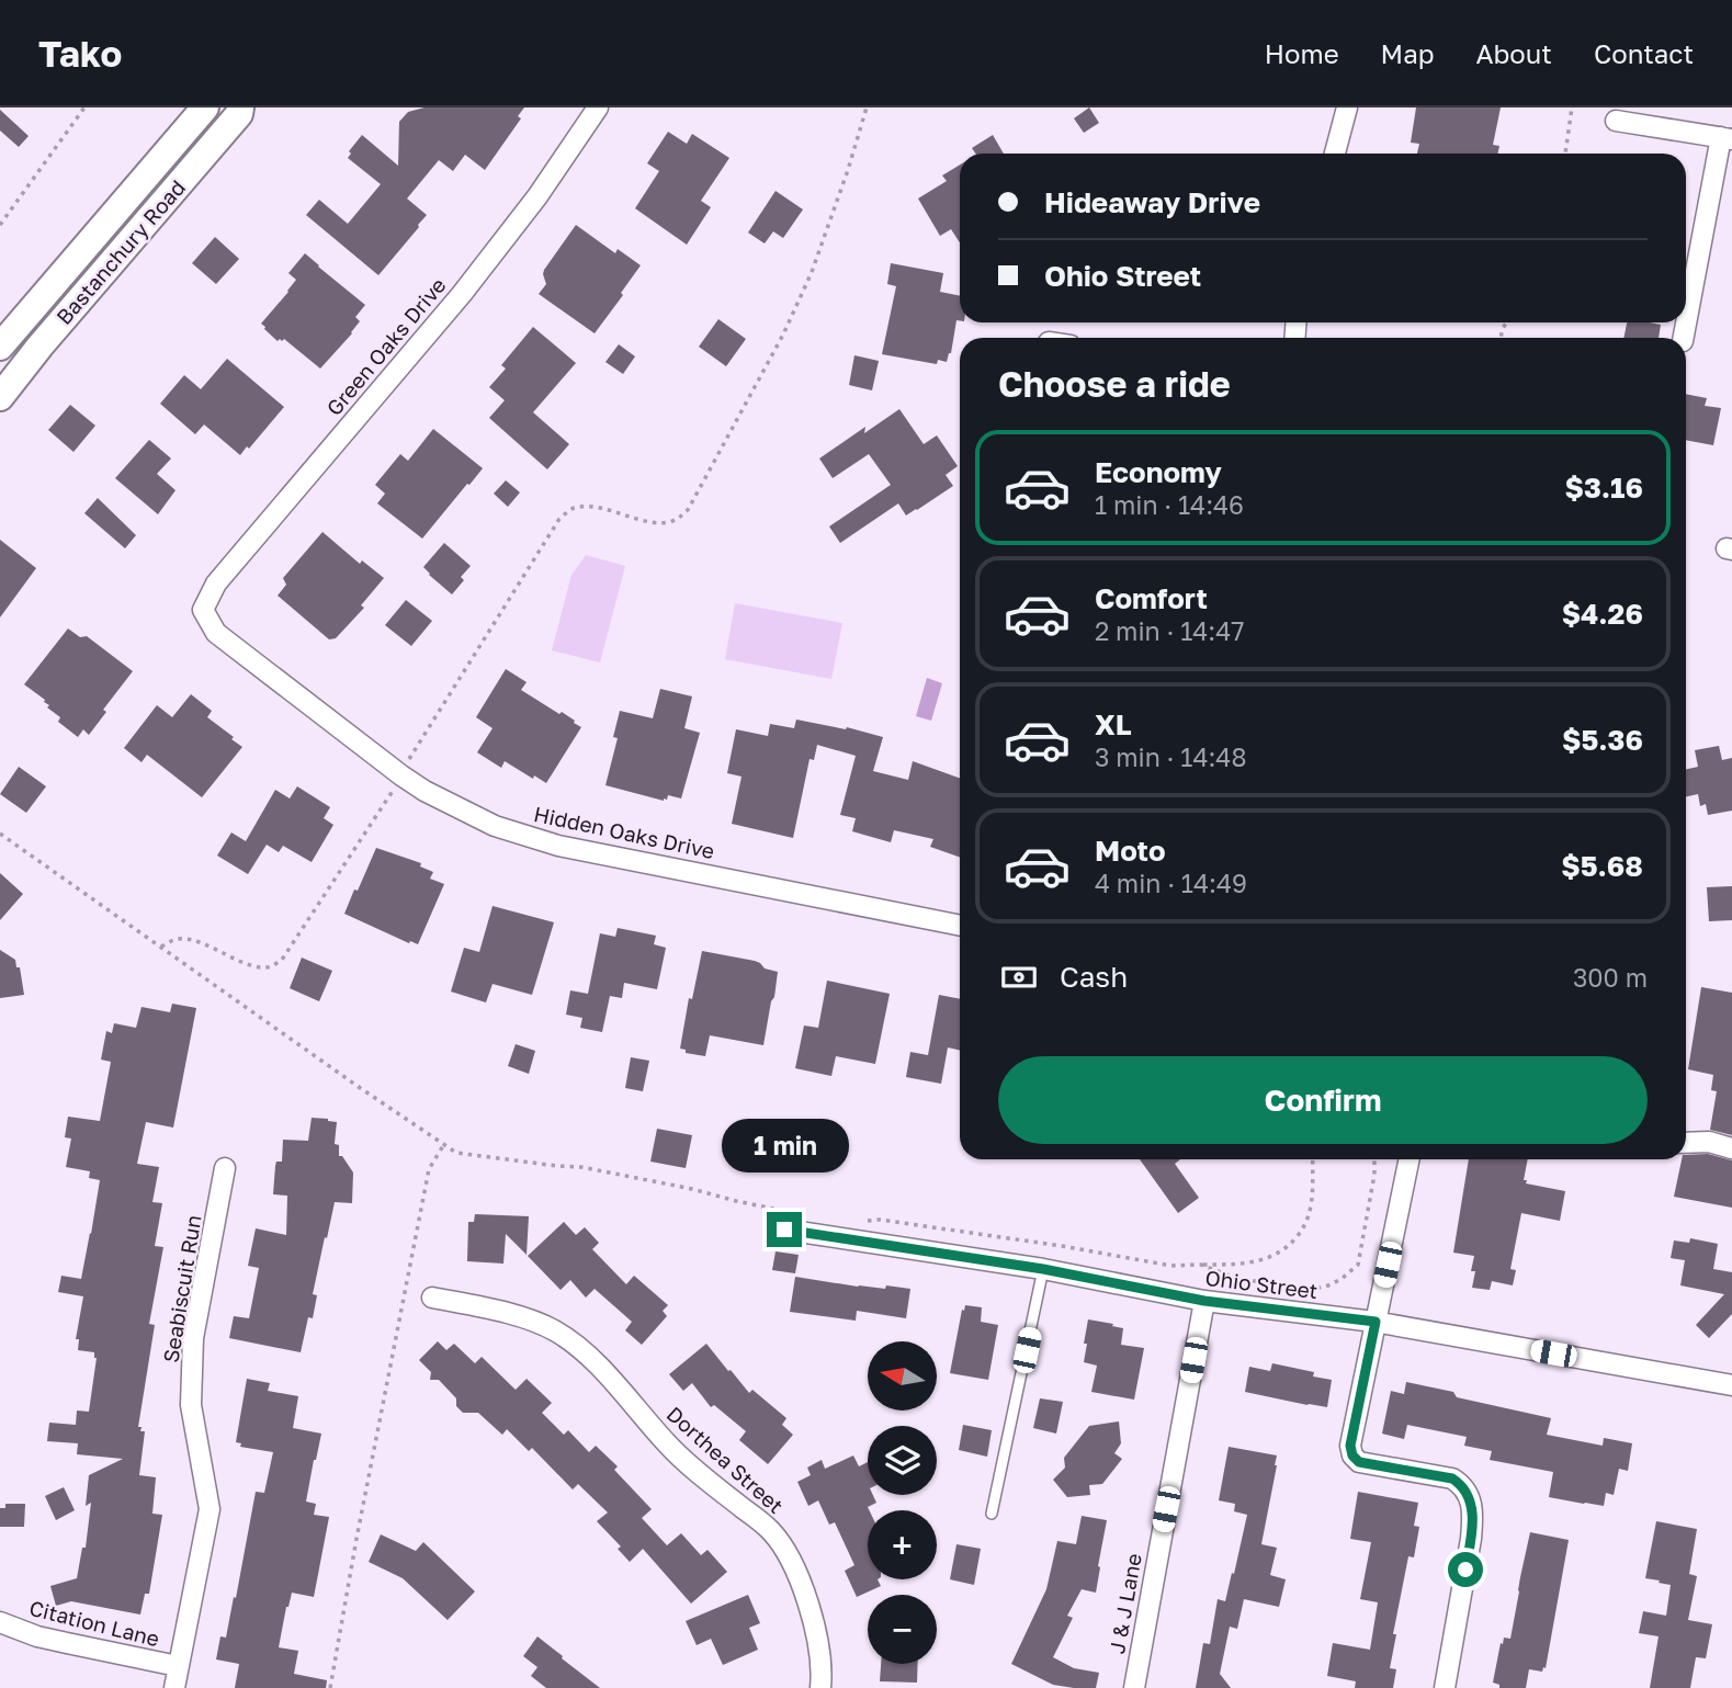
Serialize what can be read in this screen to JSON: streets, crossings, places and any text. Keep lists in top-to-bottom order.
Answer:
{
  "streets": {
    "main road": ["Bastanchury Road"],
    "street": [
      "Green Oaks Drive",
      "Hidden Oaks Drive",
      "Ohio Street",
      "Seabiscuit Run",
      "Dorthea Street",
      "J & J Lane",
      "Citation Lane"
    ]
  },
  "crossings": [
    ["Green Oaks Drive", "Hidden Oaks Drive"],
    ["Ohio Street", "J & J Lane"],
    ["Seabiscuit Run", "Citation Lane"]
  ],
  "north": "left",
  "page": {
    "header": "Tako",
    "nav": [
      "Home",
      "Map",
      "About",
      "Contact"
    ],
    "banner": ["Hideaway Drive", "Ohio Street"],
    "heading": "Choose a ride",
    "list": [
      {
        "name": "Economy",
        "note": "1 min · 14:46",
        "value": "$3.16"
      },
      {
        "name": "Comfort",
        "note": "2 min · 14:47",
        "value": "$4.26"
      },
      {
        "name": "XL",
        "note": "3 min · 14:48",
        "value": "$5.36"
      },
      {
        "name": "Moto",
        "note": "4 min · 14:49",
        "value": "$5.68"
      }
    ],
    "pay": ["Cash", "300 m"],
    "buttons": "Confirm",
    "bubble": "1 min",
    "map_buttons": ["+", "−"]
  }
}
